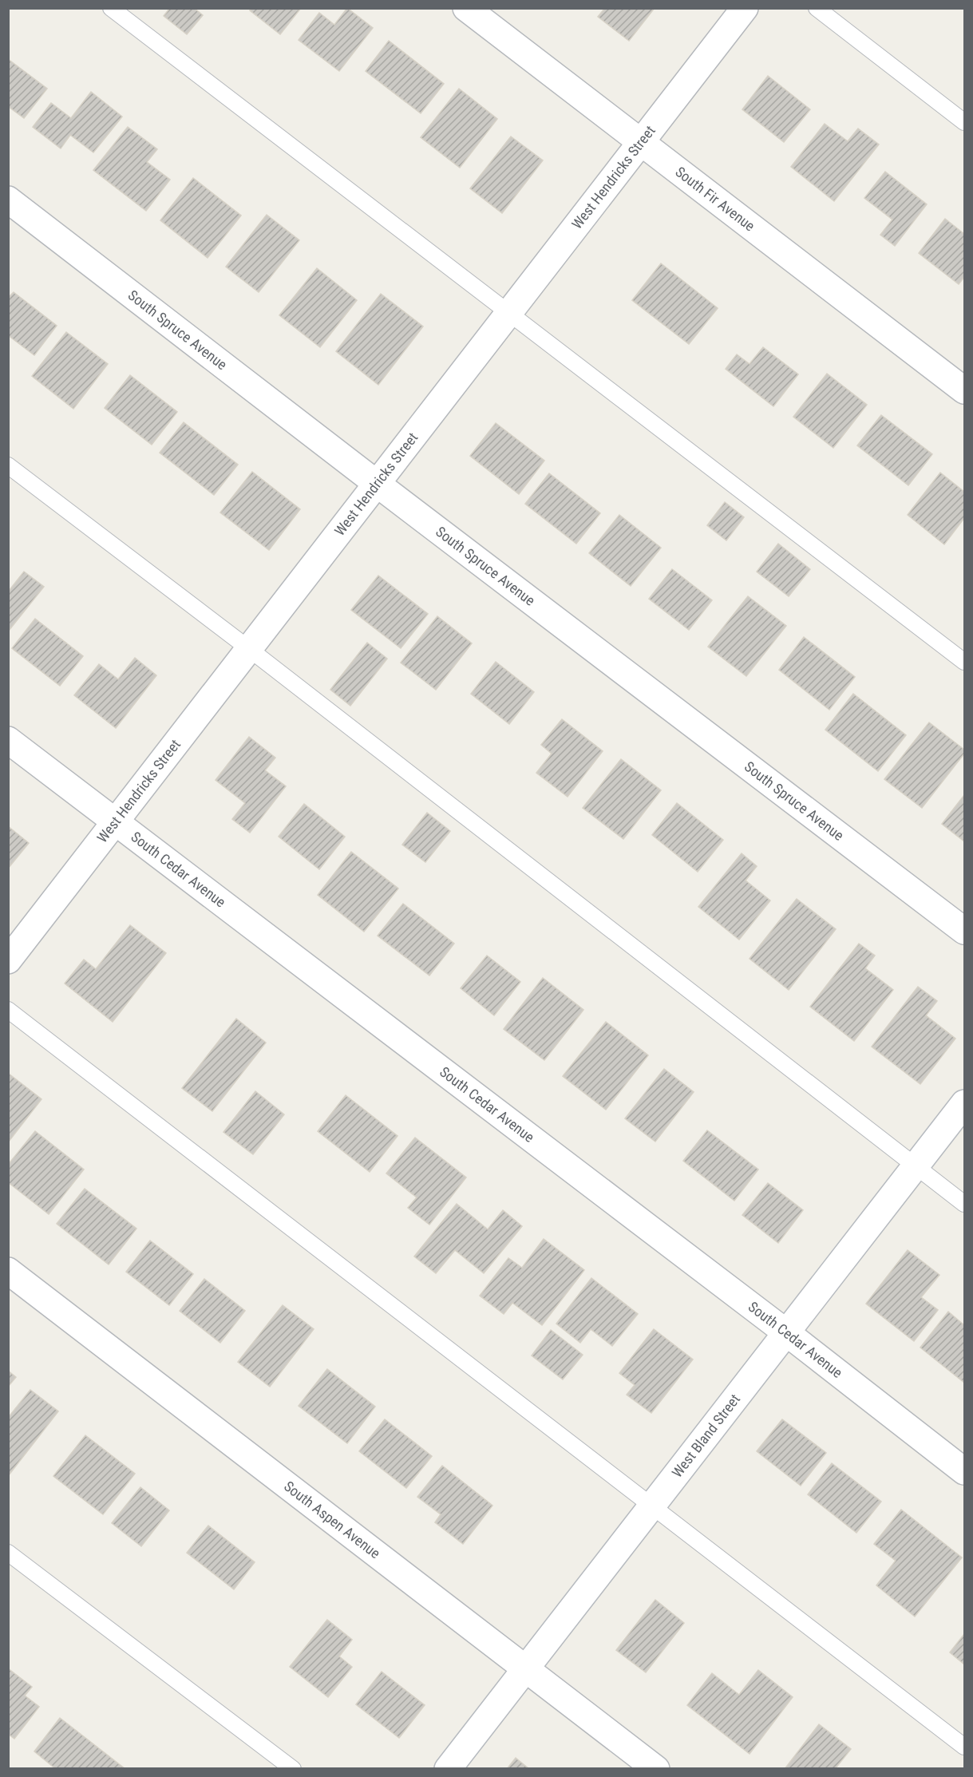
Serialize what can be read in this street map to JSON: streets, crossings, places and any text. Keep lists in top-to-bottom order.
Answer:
{
  "streets": {
    "street": [
      "West Hendricks Street",
      "South Fir Avenue",
      "South Spruce Avenue",
      "South Cedar Avenue",
      "West Bland Street",
      "South Aspen Avenue"
    ]
  },
  "crossings": [
    ["West Hendricks Street", "South Fir Avenue"],
    ["West Hendricks Street", "South Spruce Avenue"],
    ["West Hendricks Street", "South Cedar Avenue"],
    ["South Cedar Avenue", "West Bland Street"],
    ["West Bland Street", "South Aspen Avenue"]
  ]
}
